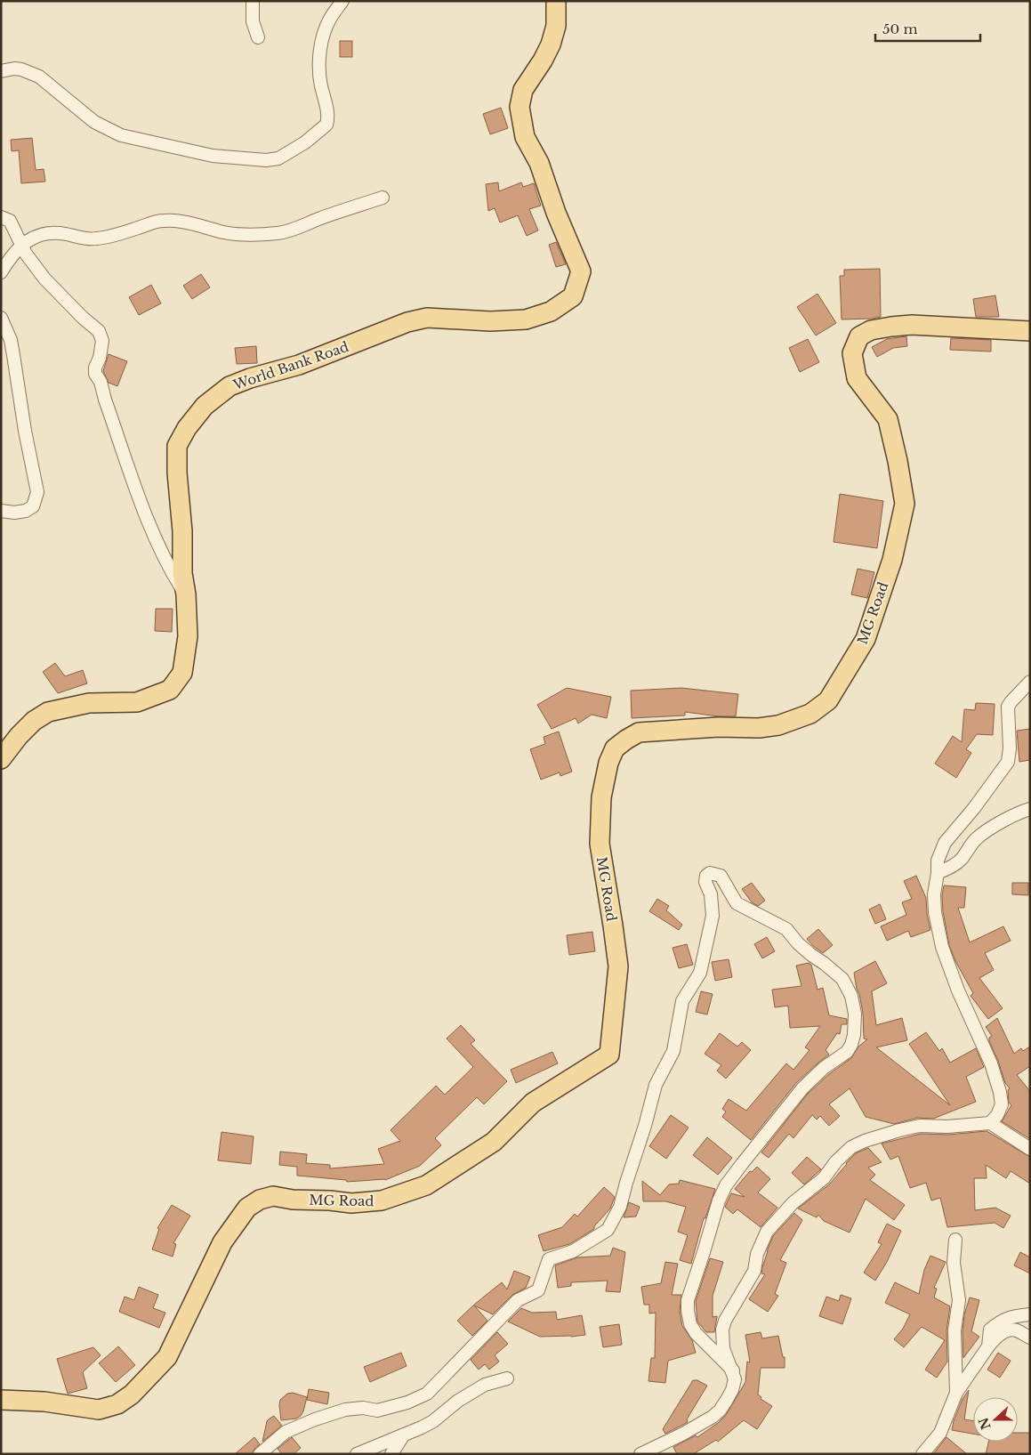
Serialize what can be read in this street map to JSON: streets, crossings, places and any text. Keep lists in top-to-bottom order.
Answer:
{
  "streets": {
    "main road": ["World Bank Road", "MG Road"]
  },
  "scale_bar": "50 m",
  "north": "left"
}
